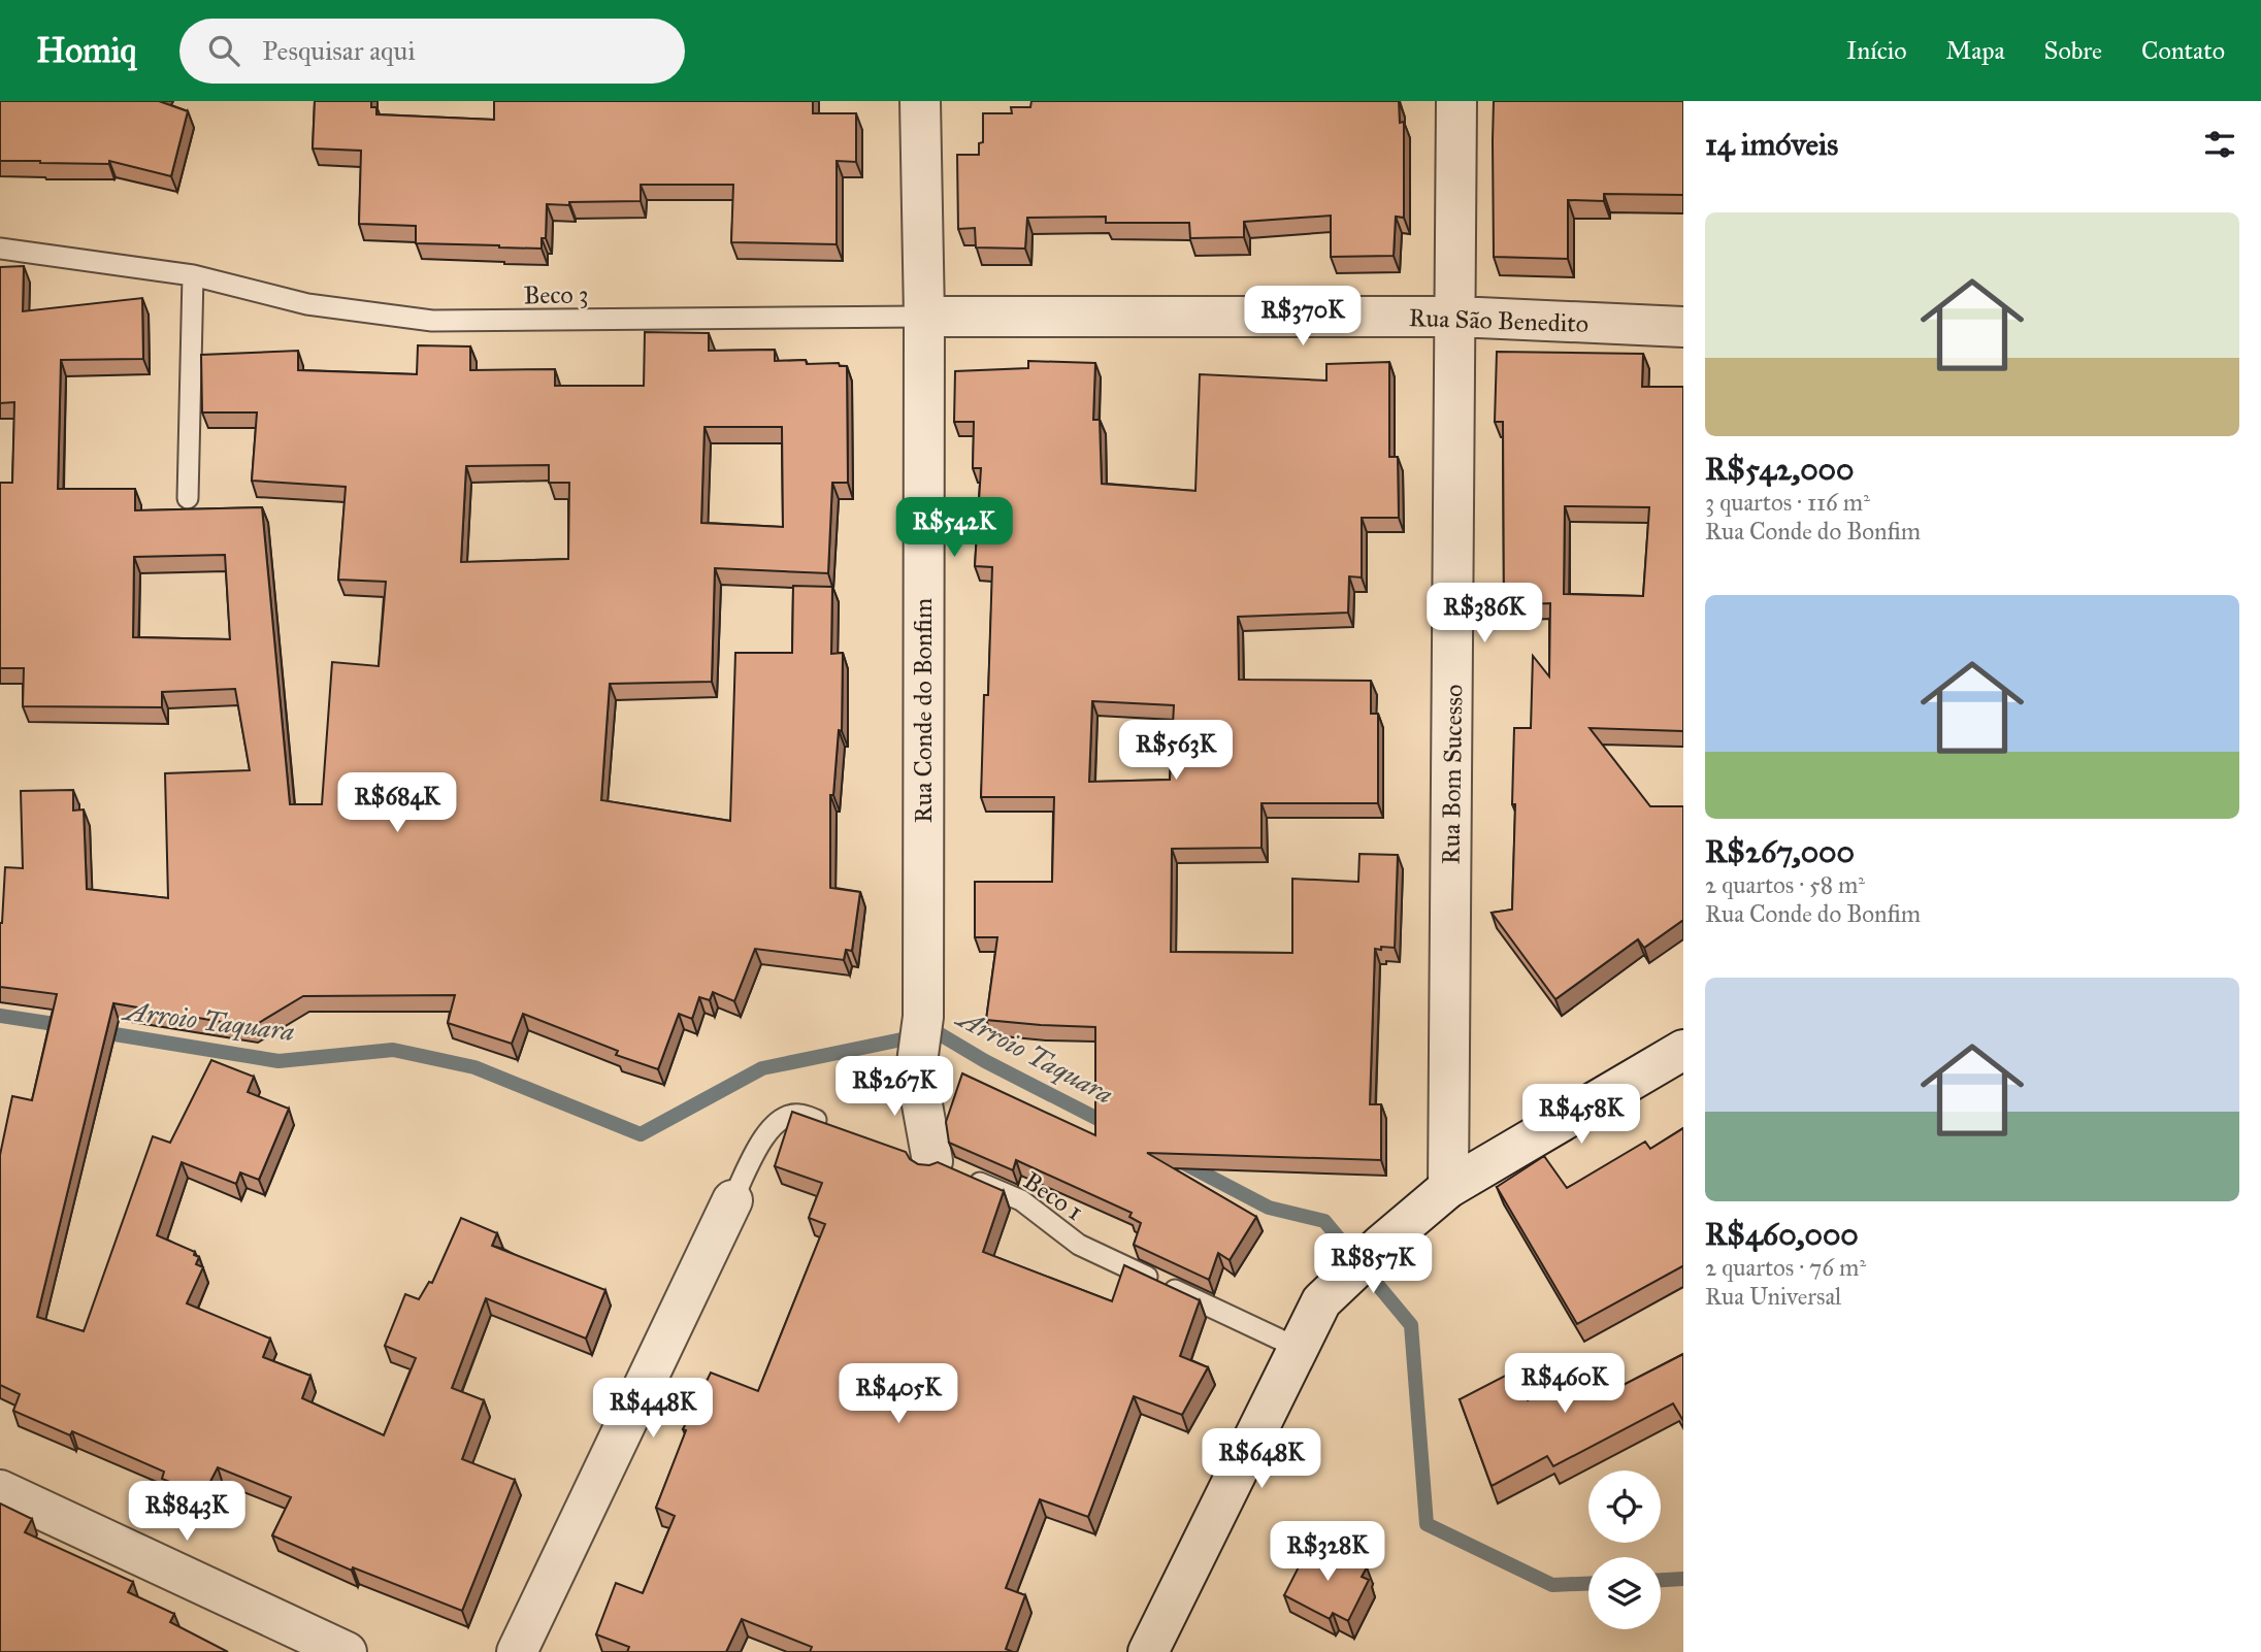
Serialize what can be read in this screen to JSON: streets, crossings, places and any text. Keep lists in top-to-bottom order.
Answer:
{
  "streets": {
    "street": ["Rua São Benedito", "Rua Conde do Bonfim", "Rua Bom Sucesso"],
    "lane": ["Beco 3", "Beco 1"]
  },
  "crossings": [
    ["Beco 3", "Rua São Benedito"],
    ["Beco 3", "Rua Conde do Bonfim"],
    ["Rua São Benedito", "Rua Conde do Bonfim"],
    ["Rua São Benedito", "Rua Bom Sucesso"],
    ["Rua Conde do Bonfim", "Beco 1"]
  ],
  "water": ["Arroio Taquara"],
  "page": {
    "header": "Homiq",
    "search": "Pesquisar aqui",
    "nav": [
      "Início",
      "Mapa",
      "Sobre",
      "Contato"
    ],
    "heading": "14 imóveis",
    "list": [
      {
        "name": "R$542,000",
        "note": "3 quartos · 116 m² · Rua Conde do Bonfim"
      },
      {
        "name": "R$267,000",
        "note": "2 quartos · 58 m² · Rua Conde do Bonfim"
      },
      {
        "name": "R$460,000",
        "note": "2 quartos · 76 m² · Rua Universal"
      }
    ],
    "price": [
      "R$370K",
      "R$542K",
      "R$386K",
      "R$563K",
      "R$684K",
      "R$267K",
      "R$458K",
      "R$857K",
      "R$460K",
      "R$405K",
      "R$448K",
      "R$648K",
      "R$843K",
      "R$328K"
    ]
  }
}
